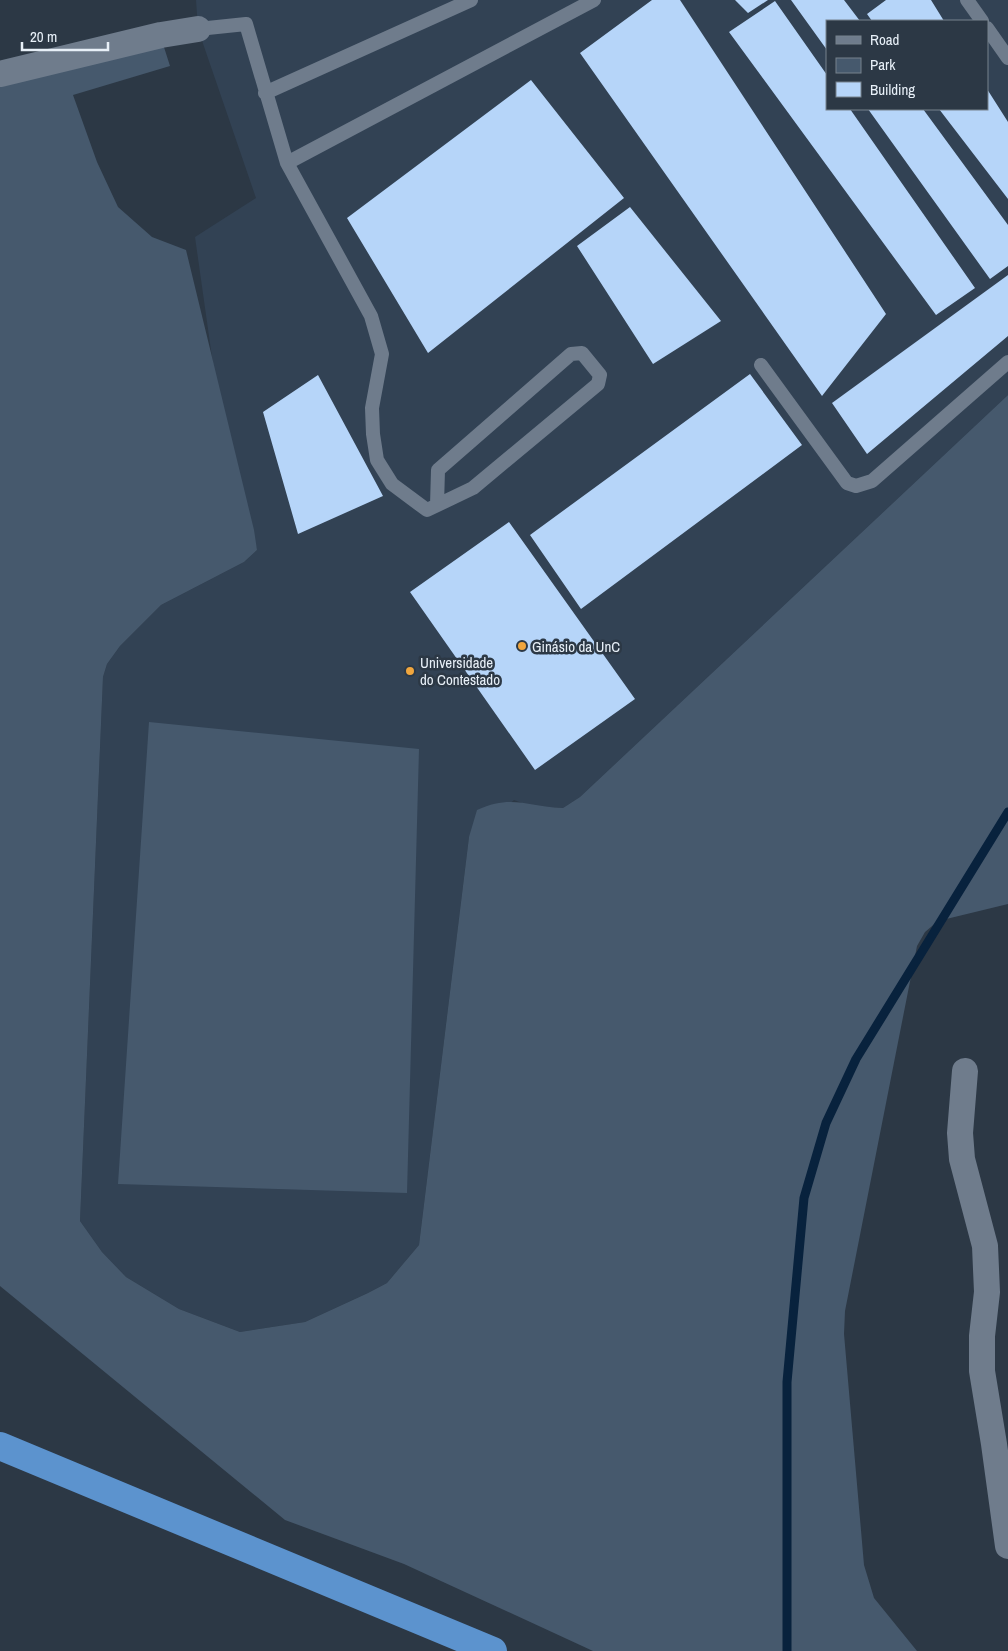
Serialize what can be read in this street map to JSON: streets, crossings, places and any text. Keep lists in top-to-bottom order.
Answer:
{
  "places": ["Ginásio da UnC", "Universidade do Contestado"],
  "legend": ["Road", "Park", "Building"],
  "scale_bar": "20 m"
}
